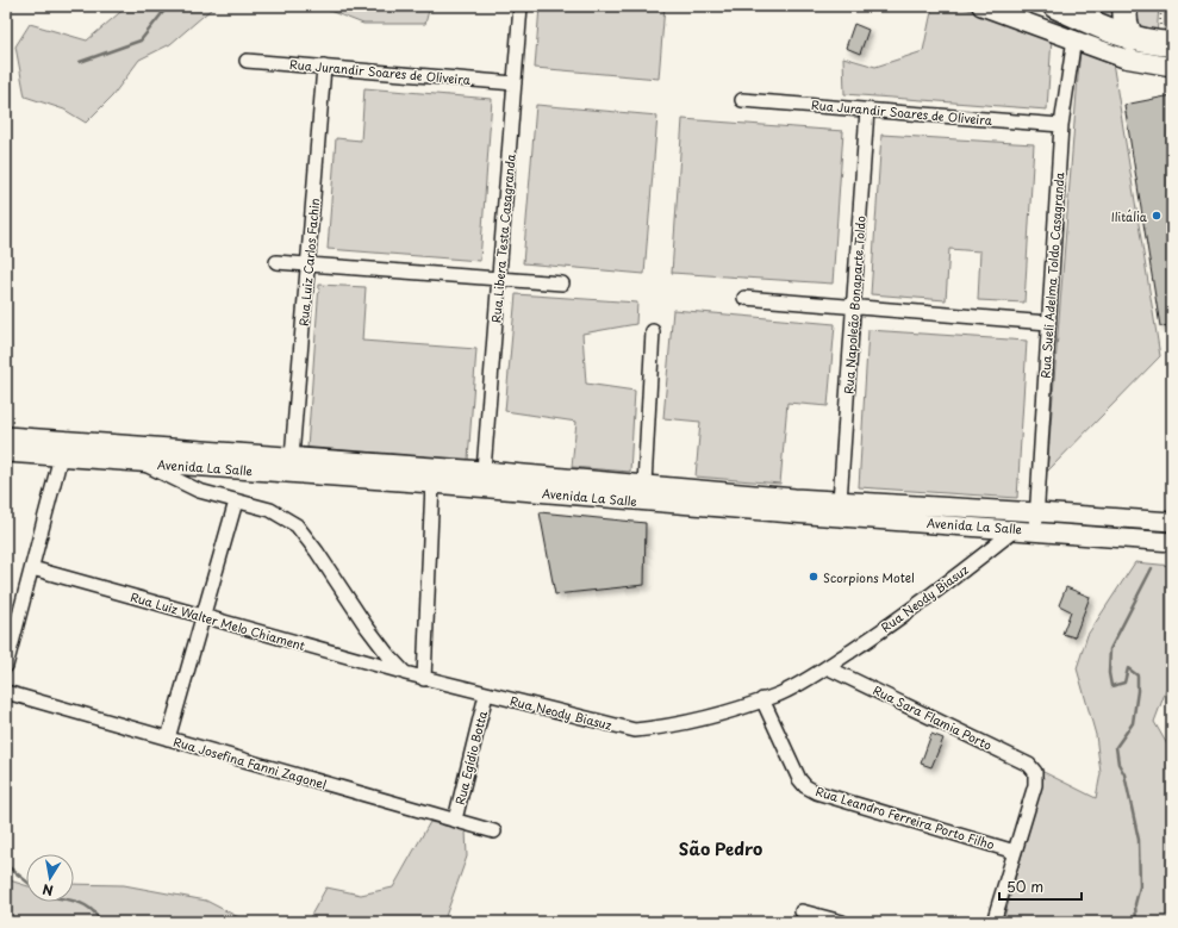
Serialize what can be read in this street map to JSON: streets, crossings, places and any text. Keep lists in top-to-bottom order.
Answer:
{
  "streets": {
    "main road": ["Avenida La Salle"],
    "street": [
      "Rua Jurandir Soares de Oliveira",
      "Rua Libera Testa Casagranda",
      "Rua Luiz Carlos Fachin",
      "Rua Sueli Adelma Toldo Casagranda",
      "Rua Napoleão Bonaparte Toldo",
      "Rua Neody Biasuz",
      "Rua Luiz Walter Melo Chiament",
      "Rua Sara Flamia Porto",
      "Rua Egídio Botta",
      "Rua Josefina Fanni Zagonel",
      "Rua Leandro Ferreira Porto Filho"
    ]
  },
  "crossings": [
    ["Rua Jurandir Soares de Oliveira", "Rua Libera Testa Casagranda"],
    ["Rua Jurandir Soares de Oliveira", "Rua Luiz Carlos Fachin"],
    ["Rua Jurandir Soares de Oliveira", "Rua Sueli Adelma Toldo Casagranda"],
    ["Rua Jurandir Soares de Oliveira", "Rua Napoleão Bonaparte Toldo"],
    ["Rua Libera Testa Casagranda", "Avenida La Salle"],
    ["Rua Luiz Carlos Fachin", "Avenida La Salle"],
    ["Rua Sueli Adelma Toldo Casagranda", "Avenida La Salle"],
    ["Rua Napoleão Bonaparte Toldo", "Avenida La Salle"],
    ["Avenida La Salle", "Rua Neody Biasuz"],
    ["Rua Neody Biasuz", "Rua Luiz Walter Melo Chiament"],
    ["Rua Neody Biasuz", "Rua Sara Flamia Porto"],
    ["Rua Neody Biasuz", "Rua Egídio Botta"],
    ["Rua Neody Biasuz", "Rua Leandro Ferreira Porto Filho"],
    ["Rua Sara Flamia Porto", "Rua Leandro Ferreira Porto Filho"],
    ["Rua Egídio Botta", "Rua Josefina Fanni Zagonel"]
  ],
  "districts": ["São Pedro"],
  "places": ["Ilitália", "Scorpions Motel"],
  "scale_bar": "50 m",
  "north": "bottom"
}
